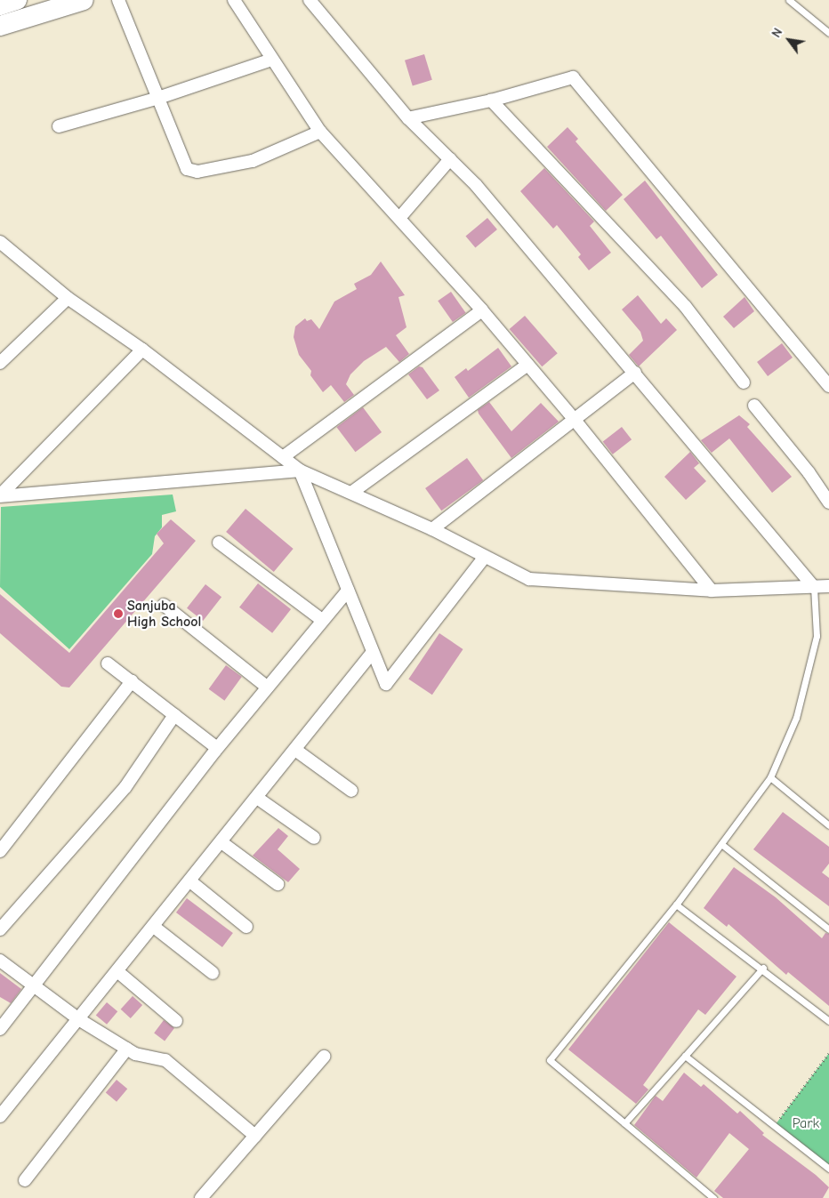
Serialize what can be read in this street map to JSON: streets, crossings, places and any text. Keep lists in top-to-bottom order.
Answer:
{
  "parks": ["Park"],
  "places": ["Sanjuba High School"],
  "north": "top left"
}
